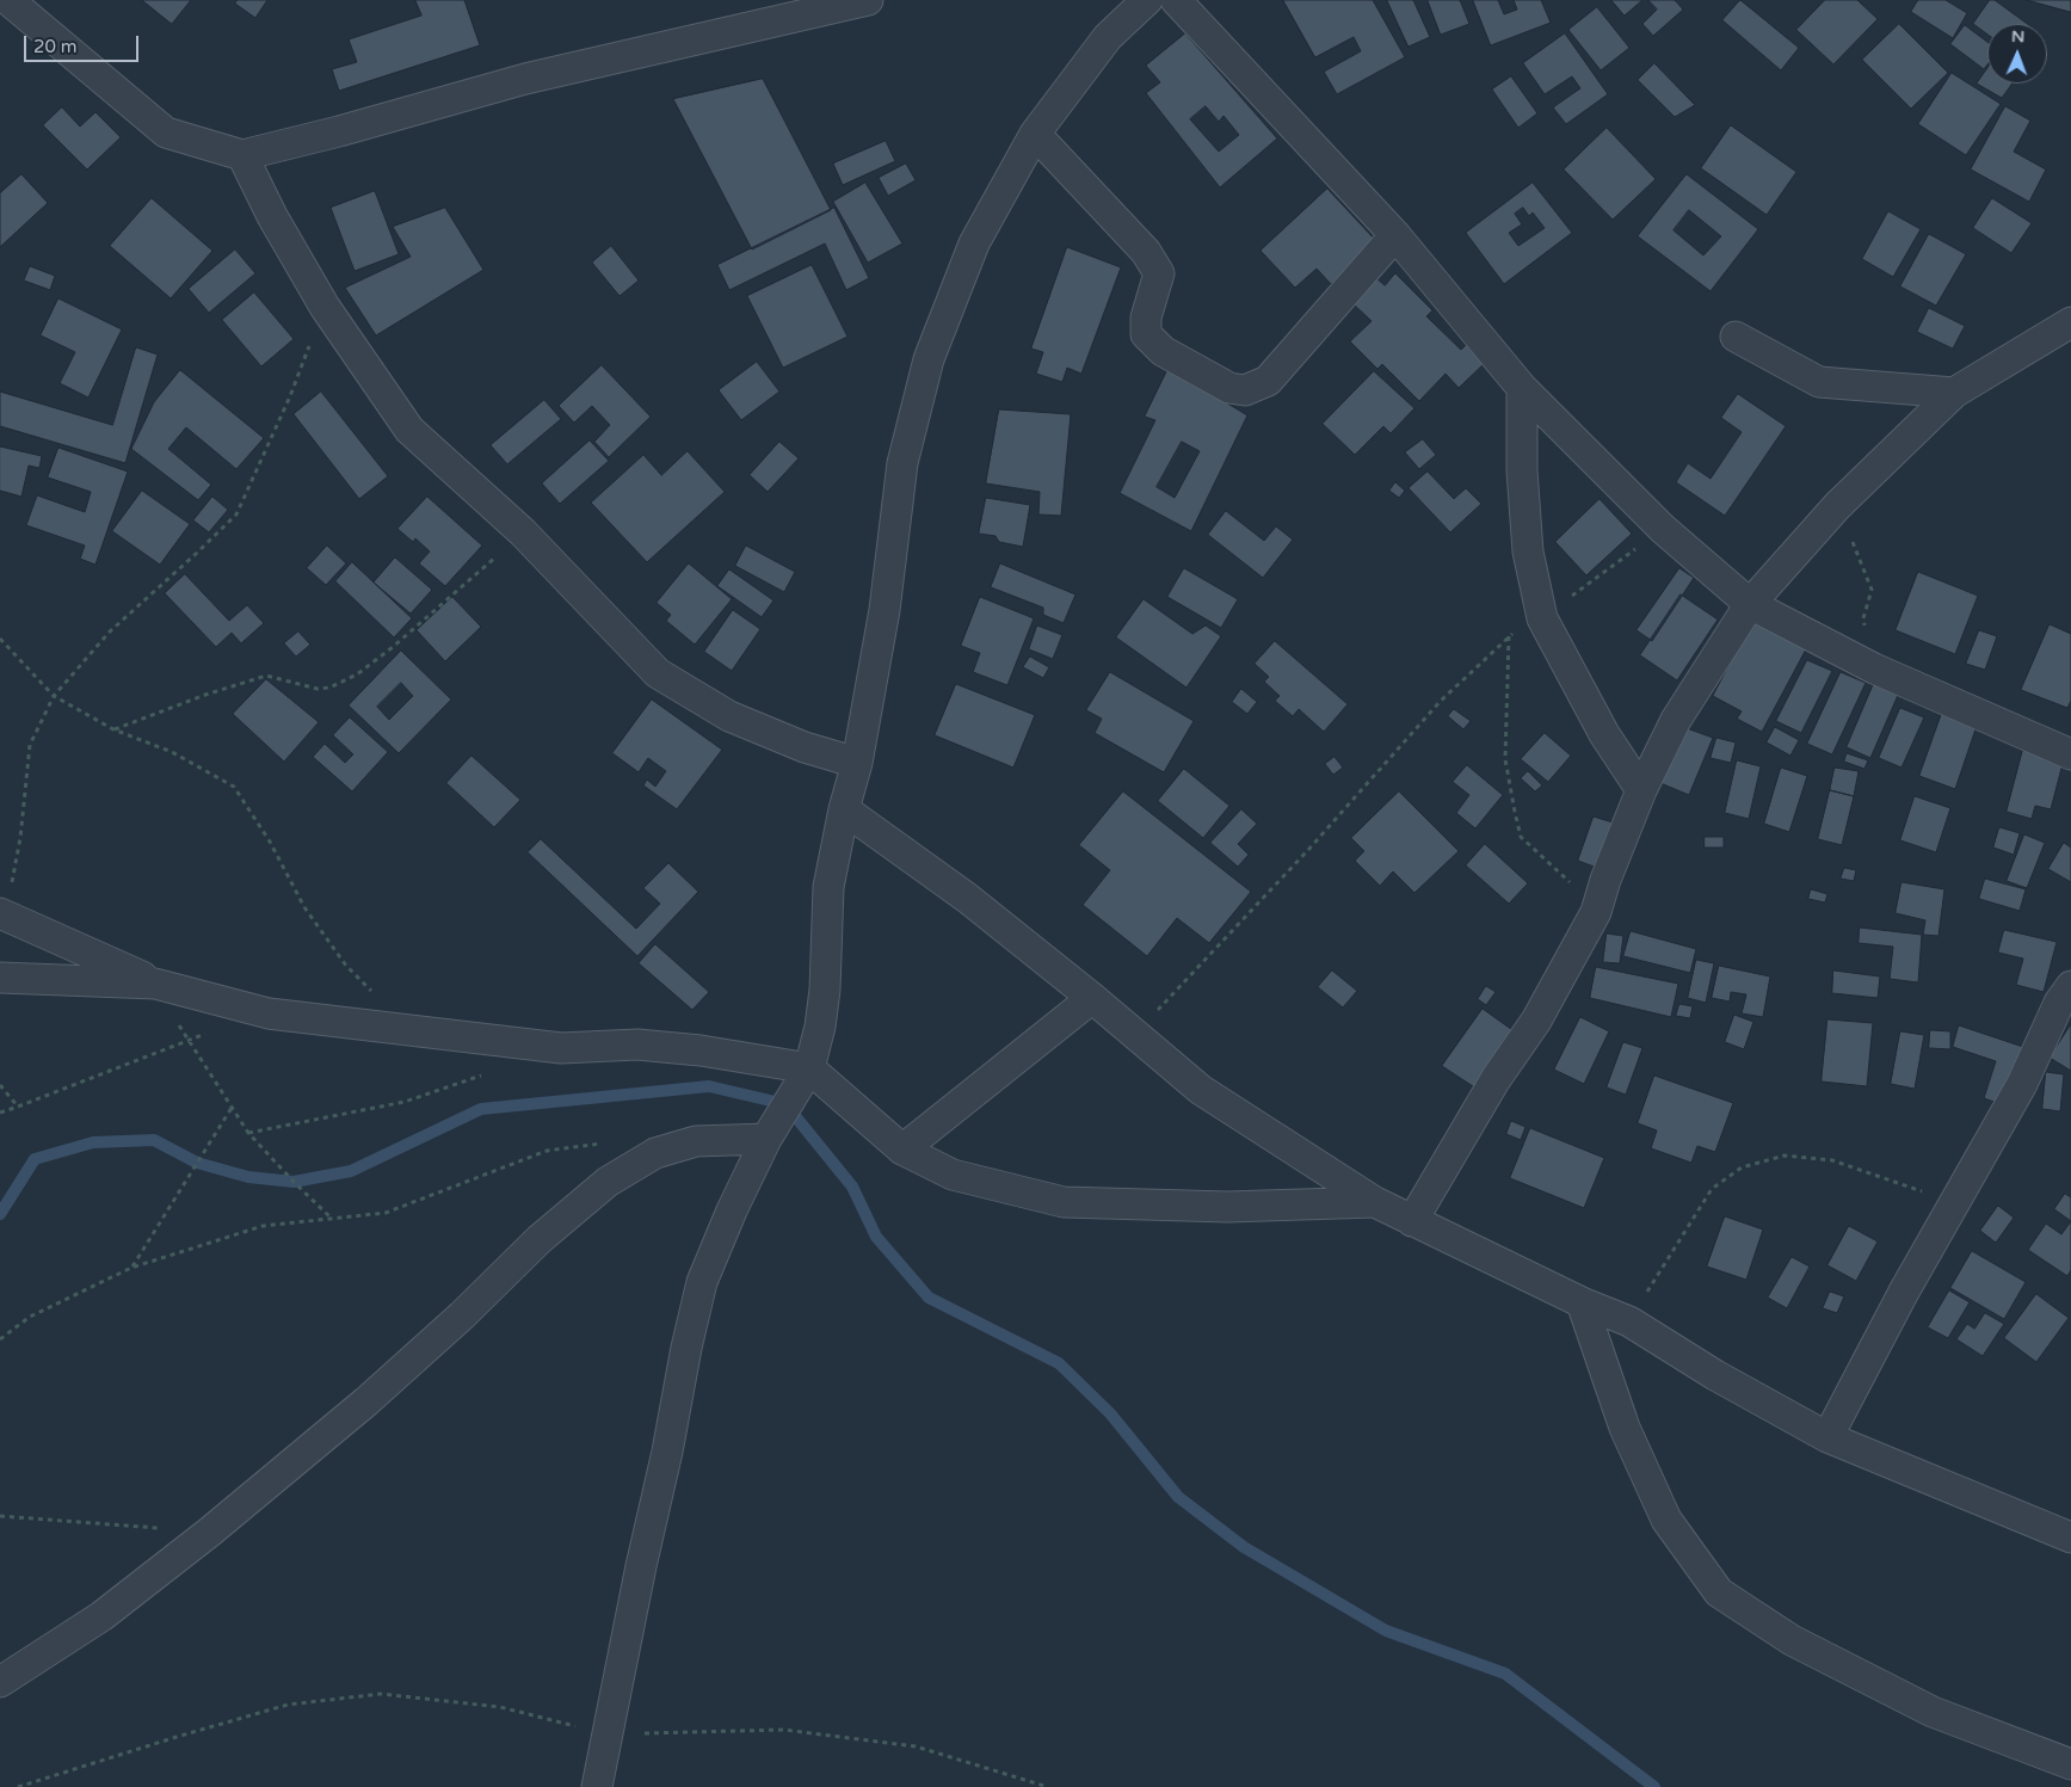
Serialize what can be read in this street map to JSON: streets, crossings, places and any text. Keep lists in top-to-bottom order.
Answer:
{
  "scale_bar": "20 m",
  "north": "top"
}
